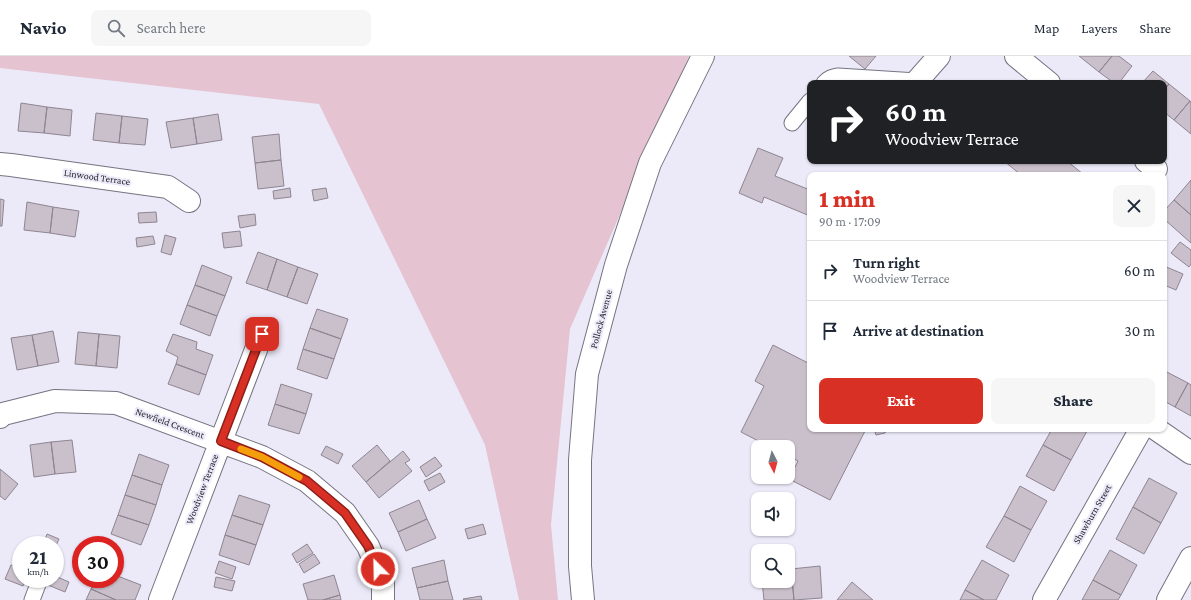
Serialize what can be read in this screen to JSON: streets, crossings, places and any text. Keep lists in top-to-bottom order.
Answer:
{
  "streets": {
    "street": [
      "Linwood Terrace",
      "Pollock Avenue",
      "Newfield Crescent",
      "Woodview Terrace",
      "Shawburn Street"
    ]
  },
  "crossings": [
    ["Newfield Crescent", "Woodview Terrace"]
  ],
  "north": "bottom",
  "page": {
    "header": "Navio",
    "search": "Search here",
    "nav": ["Map", "Layers", "Share"],
    "turn": ["60 m", "Woodview Terrace"],
    "heading": ["1 min", "90 m · 17:09"],
    "list": [
      {
        "name": "Turn right",
        "note": "Woodview Terrace",
        "value": "60 m"
      },
      {
        "name": "Arrive at destination",
        "value": "30 m"
      }
    ],
    "buttons": ["Exit", "Share"],
    "speed": "21 km/h",
    "limit": "30"
  }
}
